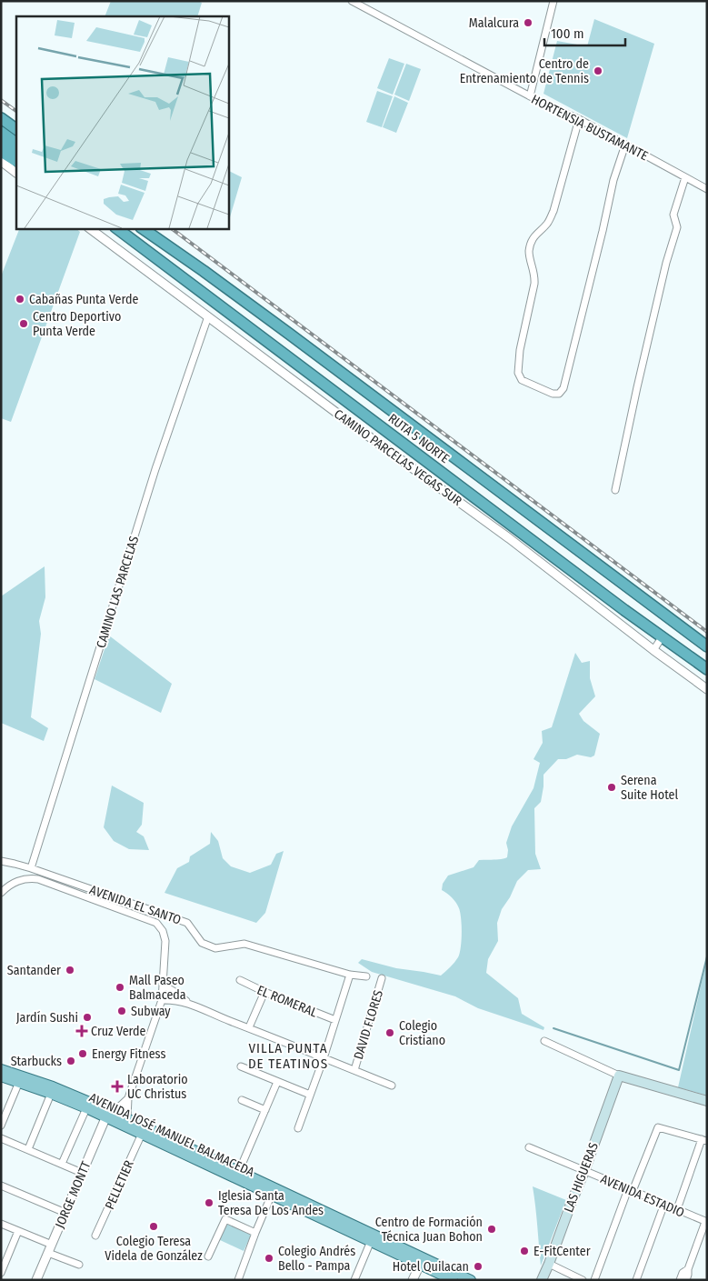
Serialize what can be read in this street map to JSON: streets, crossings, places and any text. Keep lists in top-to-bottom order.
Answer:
{
  "streets": {
    "highway": ["RUTA 5 NORTE"],
    "main road": ["AVENIDA JOSÉ MANUEL BALMACEDA", "LAS HIGUERAS"],
    "street": [
      "HORTENSIA BUSTAMANTE",
      "CAMINO PARCELAS VEGAS SUR",
      "CAMINO LAS PARCELAS",
      "AVENIDA EL SANTO",
      "EL ROMERAL",
      "DAVID FLORES",
      "PELLETIER",
      "JORGE MONTT",
      "AVENIDA ESTADIO"
    ]
  },
  "crossings": [
    ["CAMINO PARCELAS VEGAS SUR", "CAMINO LAS PARCELAS"],
    ["CAMINO LAS PARCELAS", "AVENIDA EL SANTO"],
    ["AVENIDA JOSÉ MANUEL BALMACEDA", "PELLETIER"],
    ["AVENIDA JOSÉ MANUEL BALMACEDA", "JORGE MONTT"],
    ["LAS HIGUERAS", "AVENIDA ESTADIO"]
  ],
  "districts": ["VILLA PUNTA DE TEATINOS"],
  "places": {
    "other": [
      "Malalcura",
      "Centro de Entrenamiento de Tennis",
      "Cabañas Punta Verde",
      "Centro Deportivo Punta Verde",
      "Serena Suite Hotel",
      "Santander",
      "Mall Paseo Balmaceda",
      "Subway",
      "Jardín Sushi",
      "Colegio Cristiano",
      "Energy Fitness",
      "Starbucks",
      "Iglesia Santa Teresa De Los Andes",
      "Colegio Teresa Videla de González",
      "Centro de Formación Técnica Juan Bohon",
      "E-FitCenter",
      "Colegio Andrés Bello - Pampa",
      "Hotel Quilacan"
    ],
    "health": ["Cruz Verde", "Laboratorio UC Christus"]
  },
  "scale_bar": "100 m"
}
